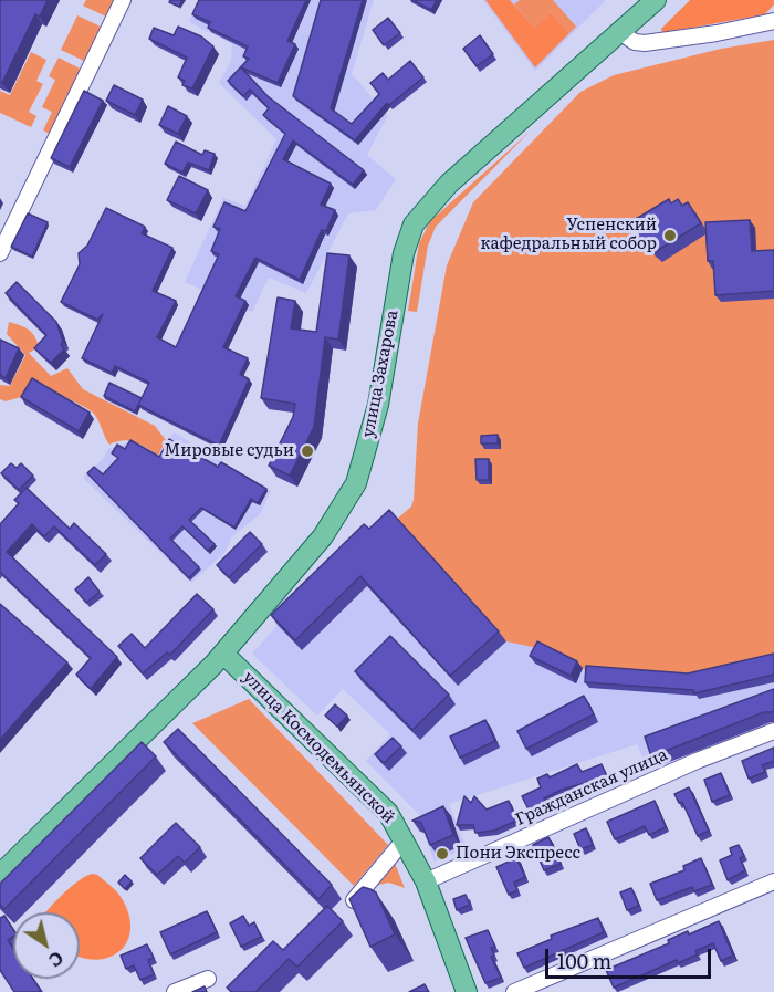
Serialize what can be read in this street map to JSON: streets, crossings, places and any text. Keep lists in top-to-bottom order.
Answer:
{
  "streets": {
    "main road": ["улица Захарова", "улица Космодемьянской"],
    "street": ["Гражданская улица"]
  },
  "crossings": [
    ["улица Захарова", "улица Космодемьянской"],
    ["улица Космодемьянской", "Гражданская улица"]
  ],
  "places": ["Успенский кафедральный собор", "Мировые судьи", "Пони Экспресс"],
  "scale_bar": "100 m",
  "north": "bottom right"
}
